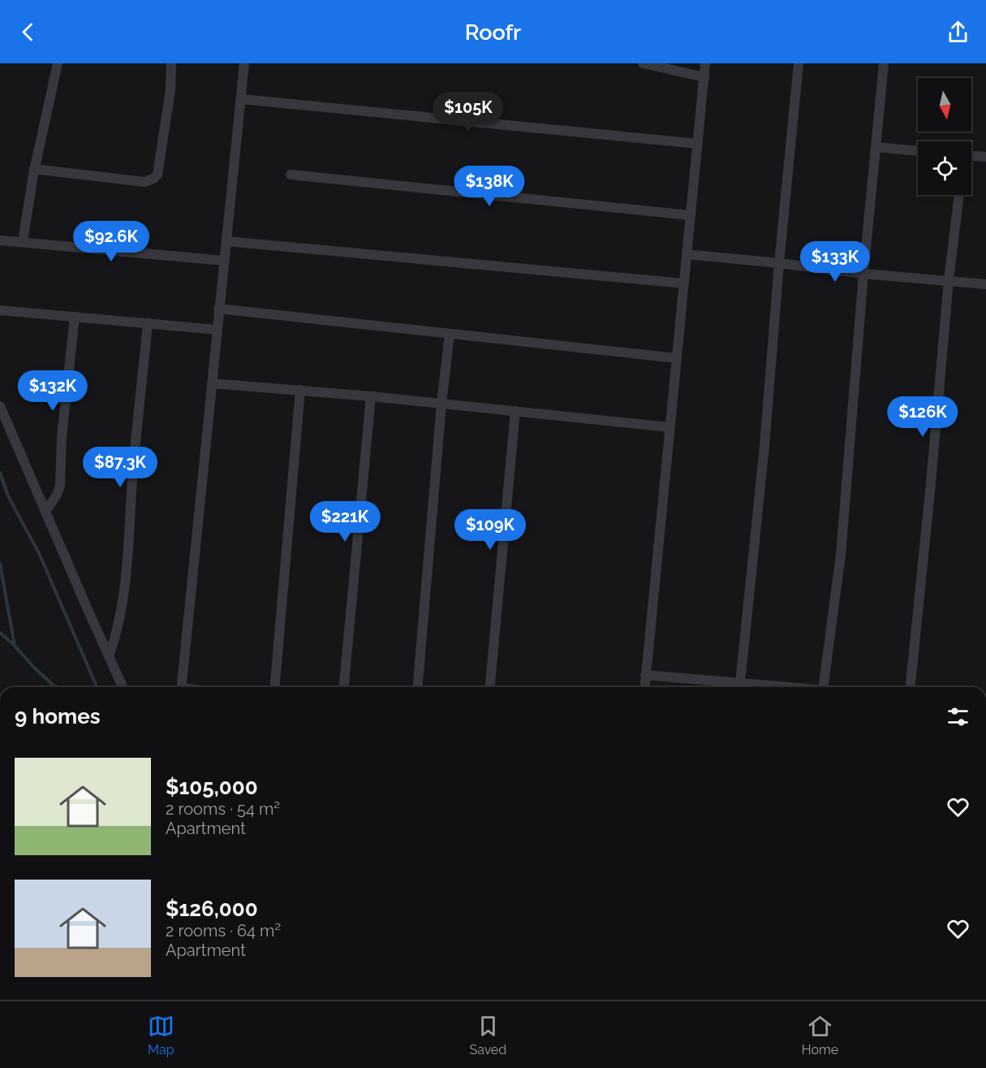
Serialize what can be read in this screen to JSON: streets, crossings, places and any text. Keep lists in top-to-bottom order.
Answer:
{
  "north": "bottom",
  "page": {
    "header": "Roofr",
    "price": [
      "$105K",
      "$138K",
      "$92.6K",
      "$133K",
      "$132K",
      "$126K",
      "$87.3K",
      "$221K",
      "$109K"
    ],
    "heading": "9 homes",
    "list": [
      {
        "name": "$105,000",
        "note": "2 rooms · 54 m² · Apartment"
      },
      {
        "name": "$126,000",
        "note": "2 rooms · 64 m² · Apartment"
      }
    ],
    "tabs": ["Map", "Saved", "Home"]
  }
}
